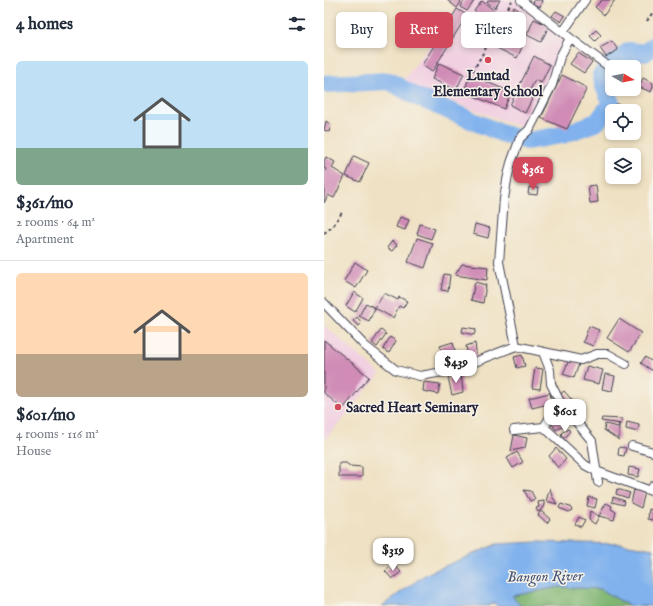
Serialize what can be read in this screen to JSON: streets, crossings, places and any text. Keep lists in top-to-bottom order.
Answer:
{
  "water": ["Bangon River"],
  "places": ["Luntad Elementary School", "Sacred Heart Seminary"],
  "north": "right",
  "page": {
    "heading": "4 homes",
    "chip": ["Buy", "Rent", "Filters"],
    "list": [
      {
        "name": "$361/mo",
        "note": "2 rooms · 64 m² · Apartment"
      },
      {
        "name": "$601/mo",
        "note": "4 rooms · 116 m² · House"
      }
    ],
    "price": [
      "$361",
      "$439",
      "$601",
      "$319"
    ]
  }
}
